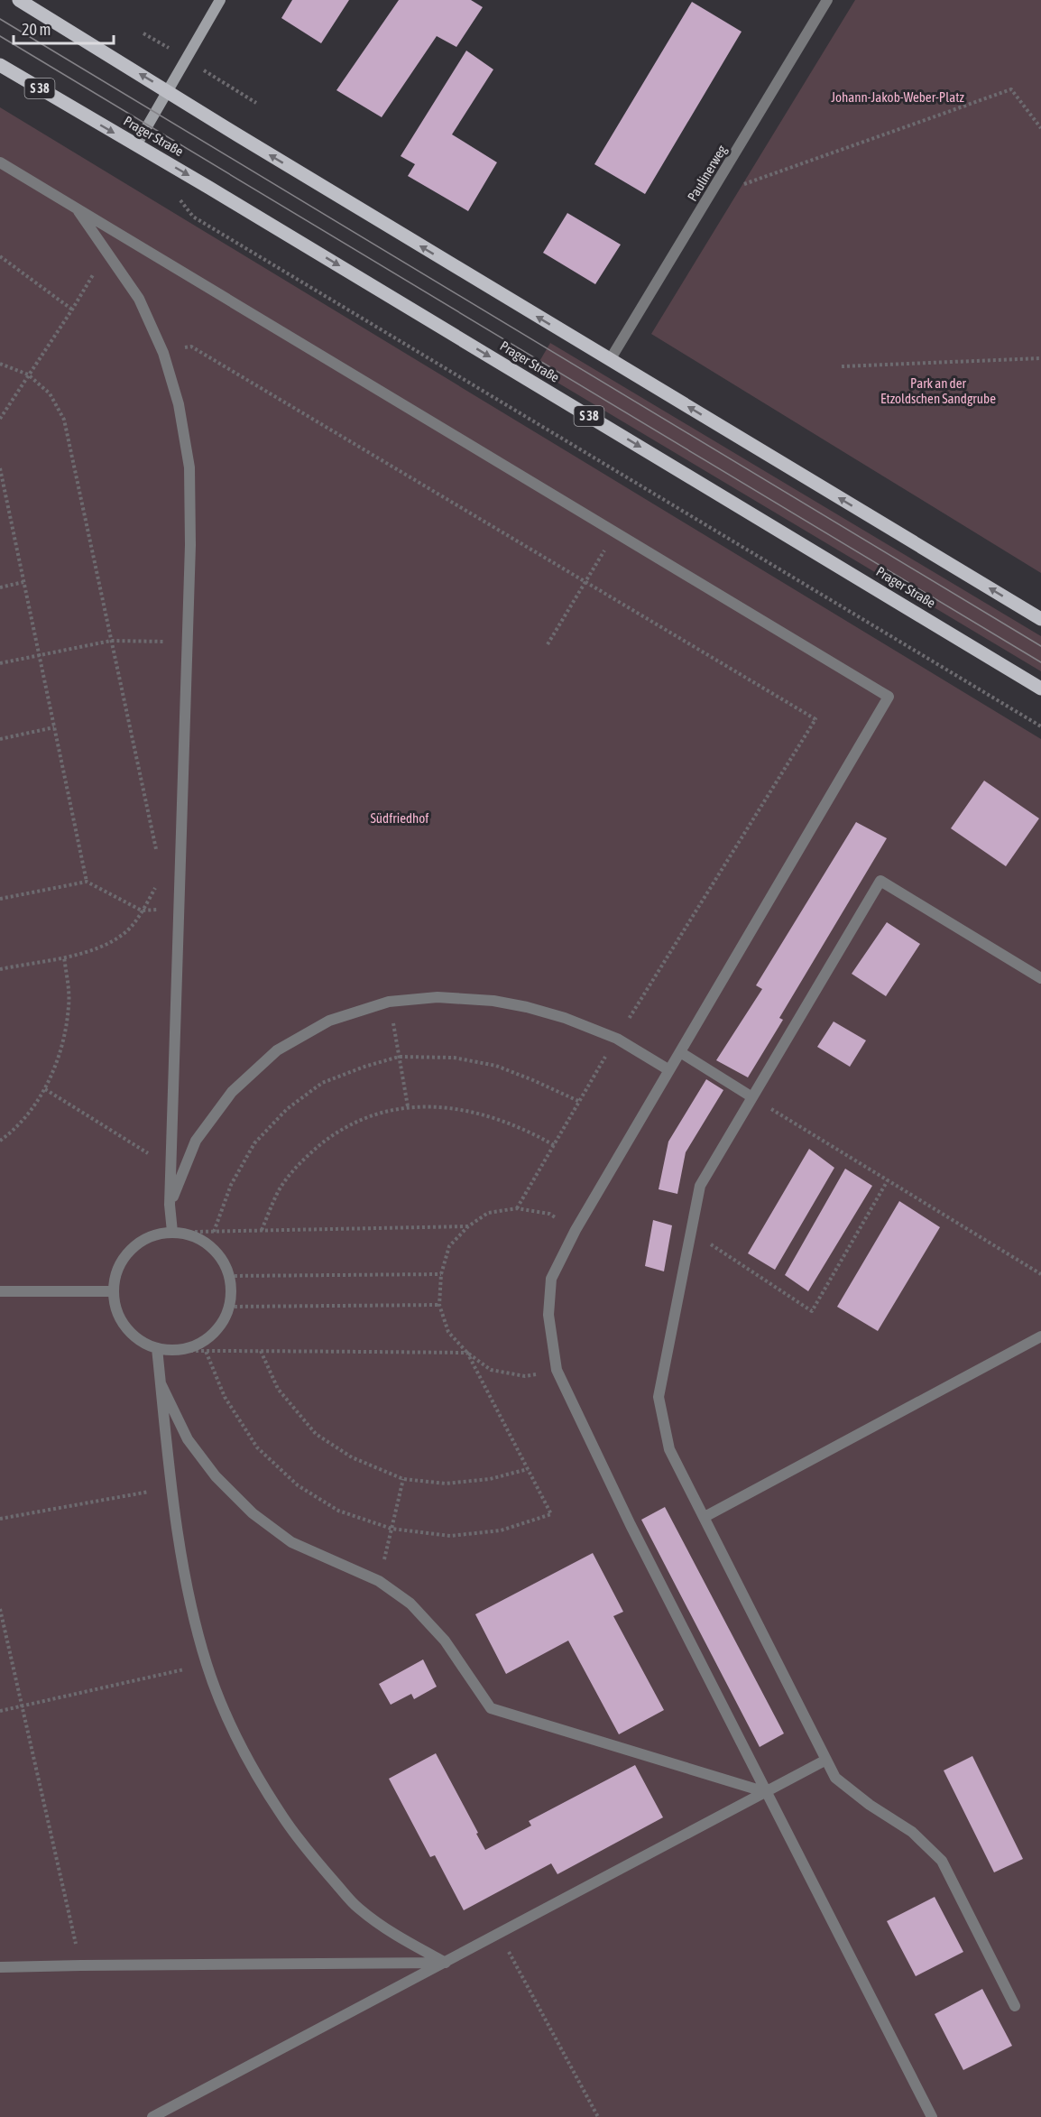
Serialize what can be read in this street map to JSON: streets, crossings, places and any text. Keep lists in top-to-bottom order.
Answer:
{
  "streets": {
    "main road": ["S 38", "Prager Straße"],
    "street": ["Paulinerweg"]
  },
  "parks": ["Johann-Jakob-Weber-Platz", "Park an der Etzoldschen Sandgrube", "Südfriedhof"],
  "scale_bar": "20 m"
}
